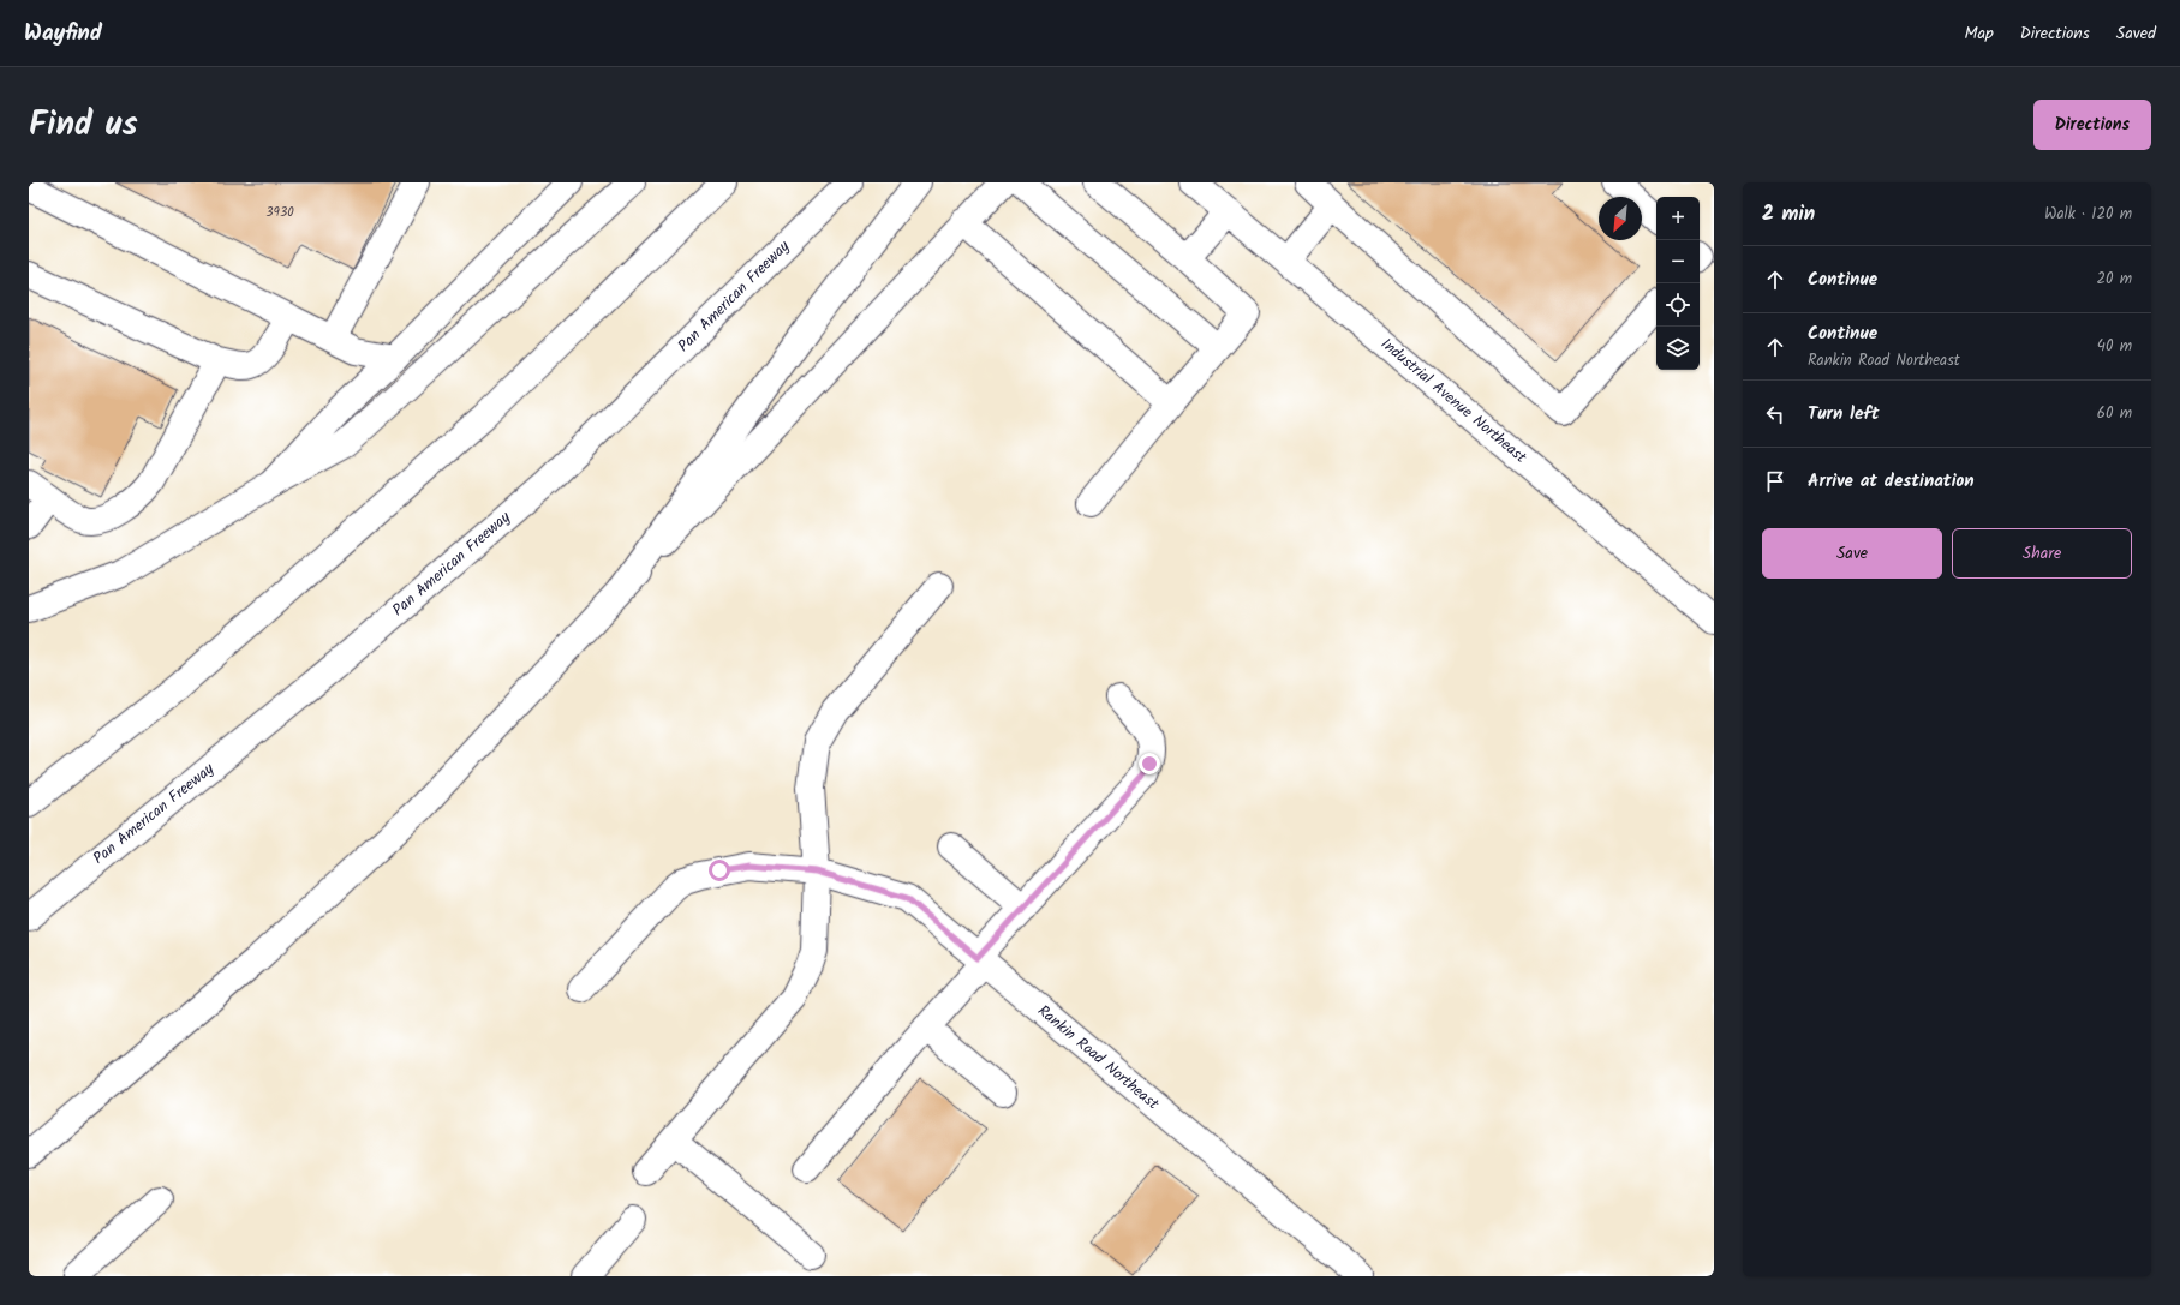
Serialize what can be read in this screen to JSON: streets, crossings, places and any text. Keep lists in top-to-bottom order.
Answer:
{
  "streets": {
    "main road": ["Pan American Freeway", "Industrial Avenue Northeast", "Rankin Road Northeast"]
  },
  "house_numbers": ["3930"],
  "north": "bottom left",
  "page": {
    "header": "Wayfind",
    "nav": ["Map", "Directions", "Saved"],
    "title": "Find us",
    "buttons": [
      "Directions",
      ["Save", "Share"]
    ],
    "heading": ["2 min", "Walk · 120 m"],
    "map_buttons": ["+", "−"],
    "list": [
      ["Continue", "20 m"],
      ["Continue", "Rankin Road Northeast", "40 m"],
      ["Turn left", "60 m"],
      "Arrive at destination"
    ]
  }
}
